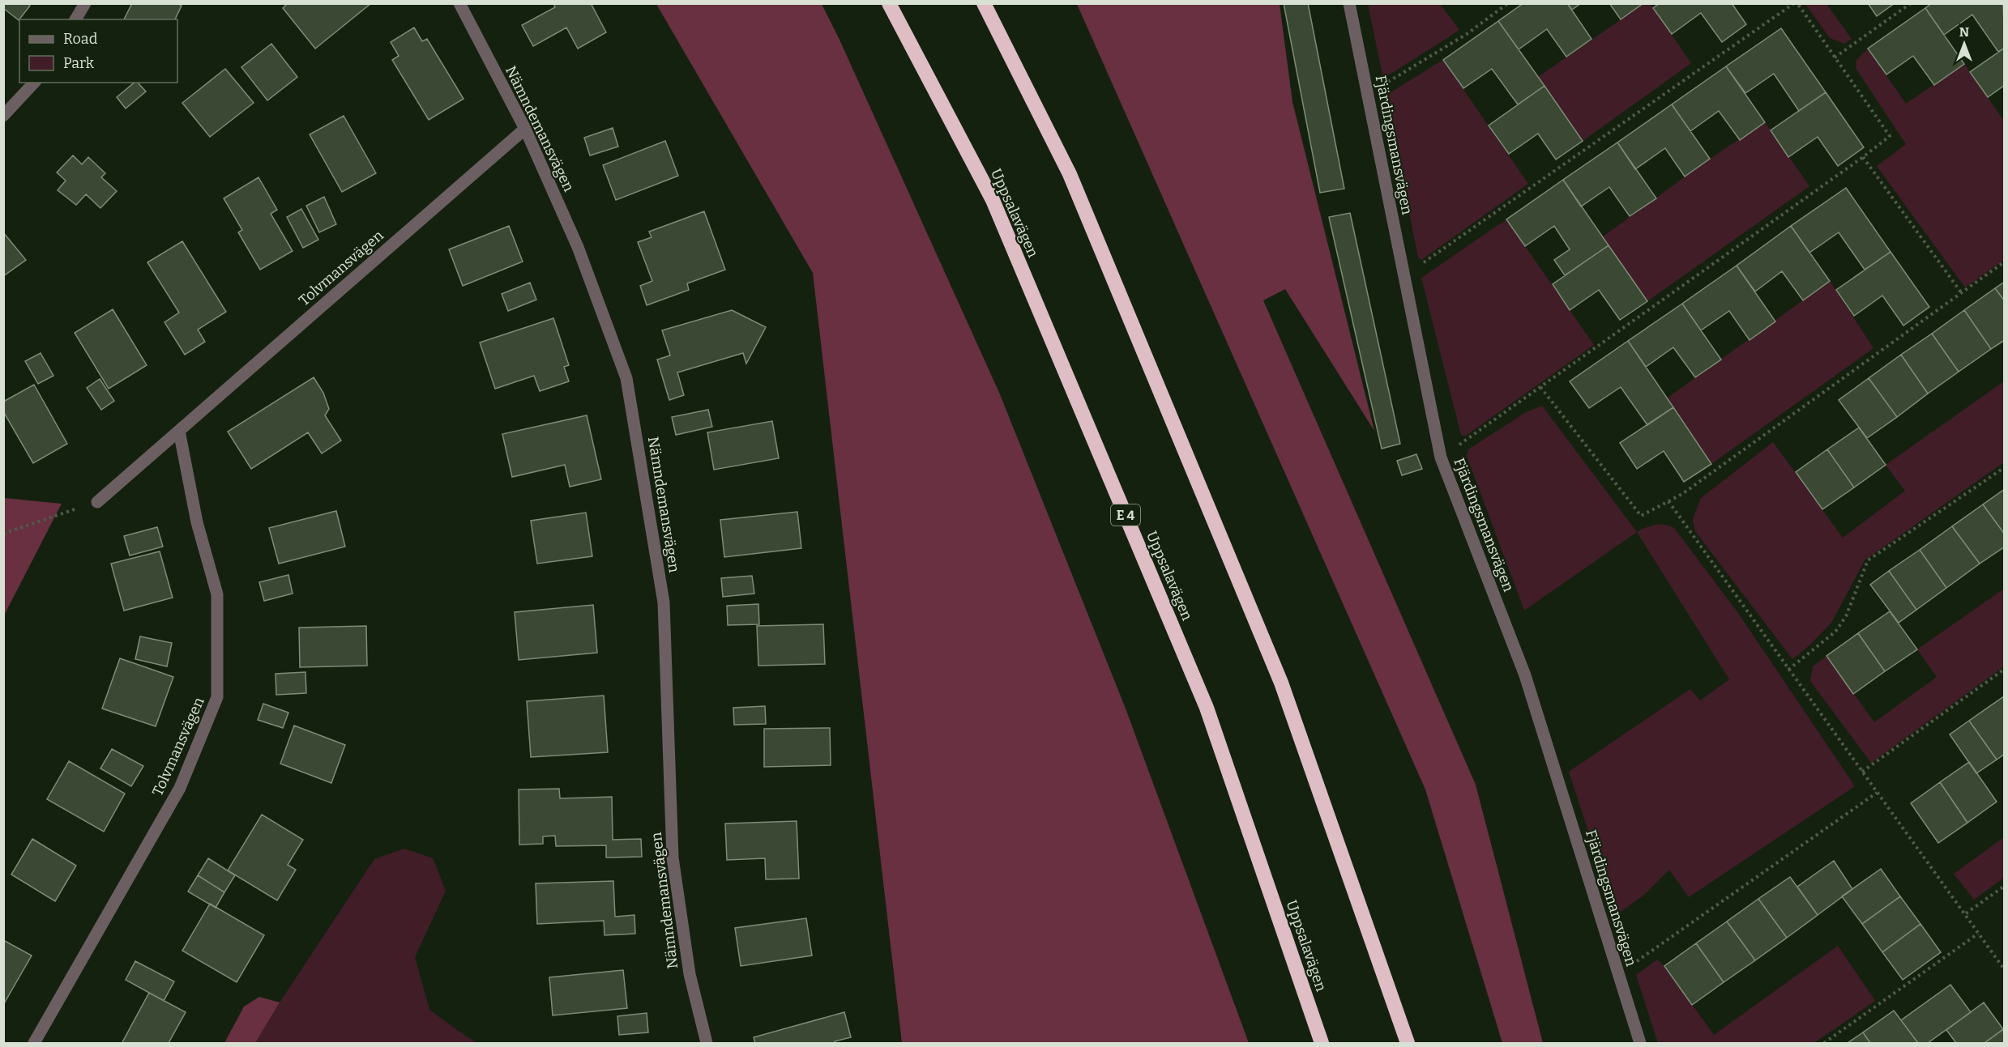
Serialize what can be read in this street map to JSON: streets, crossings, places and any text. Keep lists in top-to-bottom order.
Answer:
{
  "streets": {
    "highway": ["Uppsalavägen", "E 4"],
    "street": ["Nämndemansvägen", "Fjärdingsmansvägen", "Tolvmansvägen"]
  },
  "crossings": [
    ["Nämndemansvägen", "Tolvmansvägen"]
  ],
  "legend": ["Road", "Park"],
  "north": "top"
}
